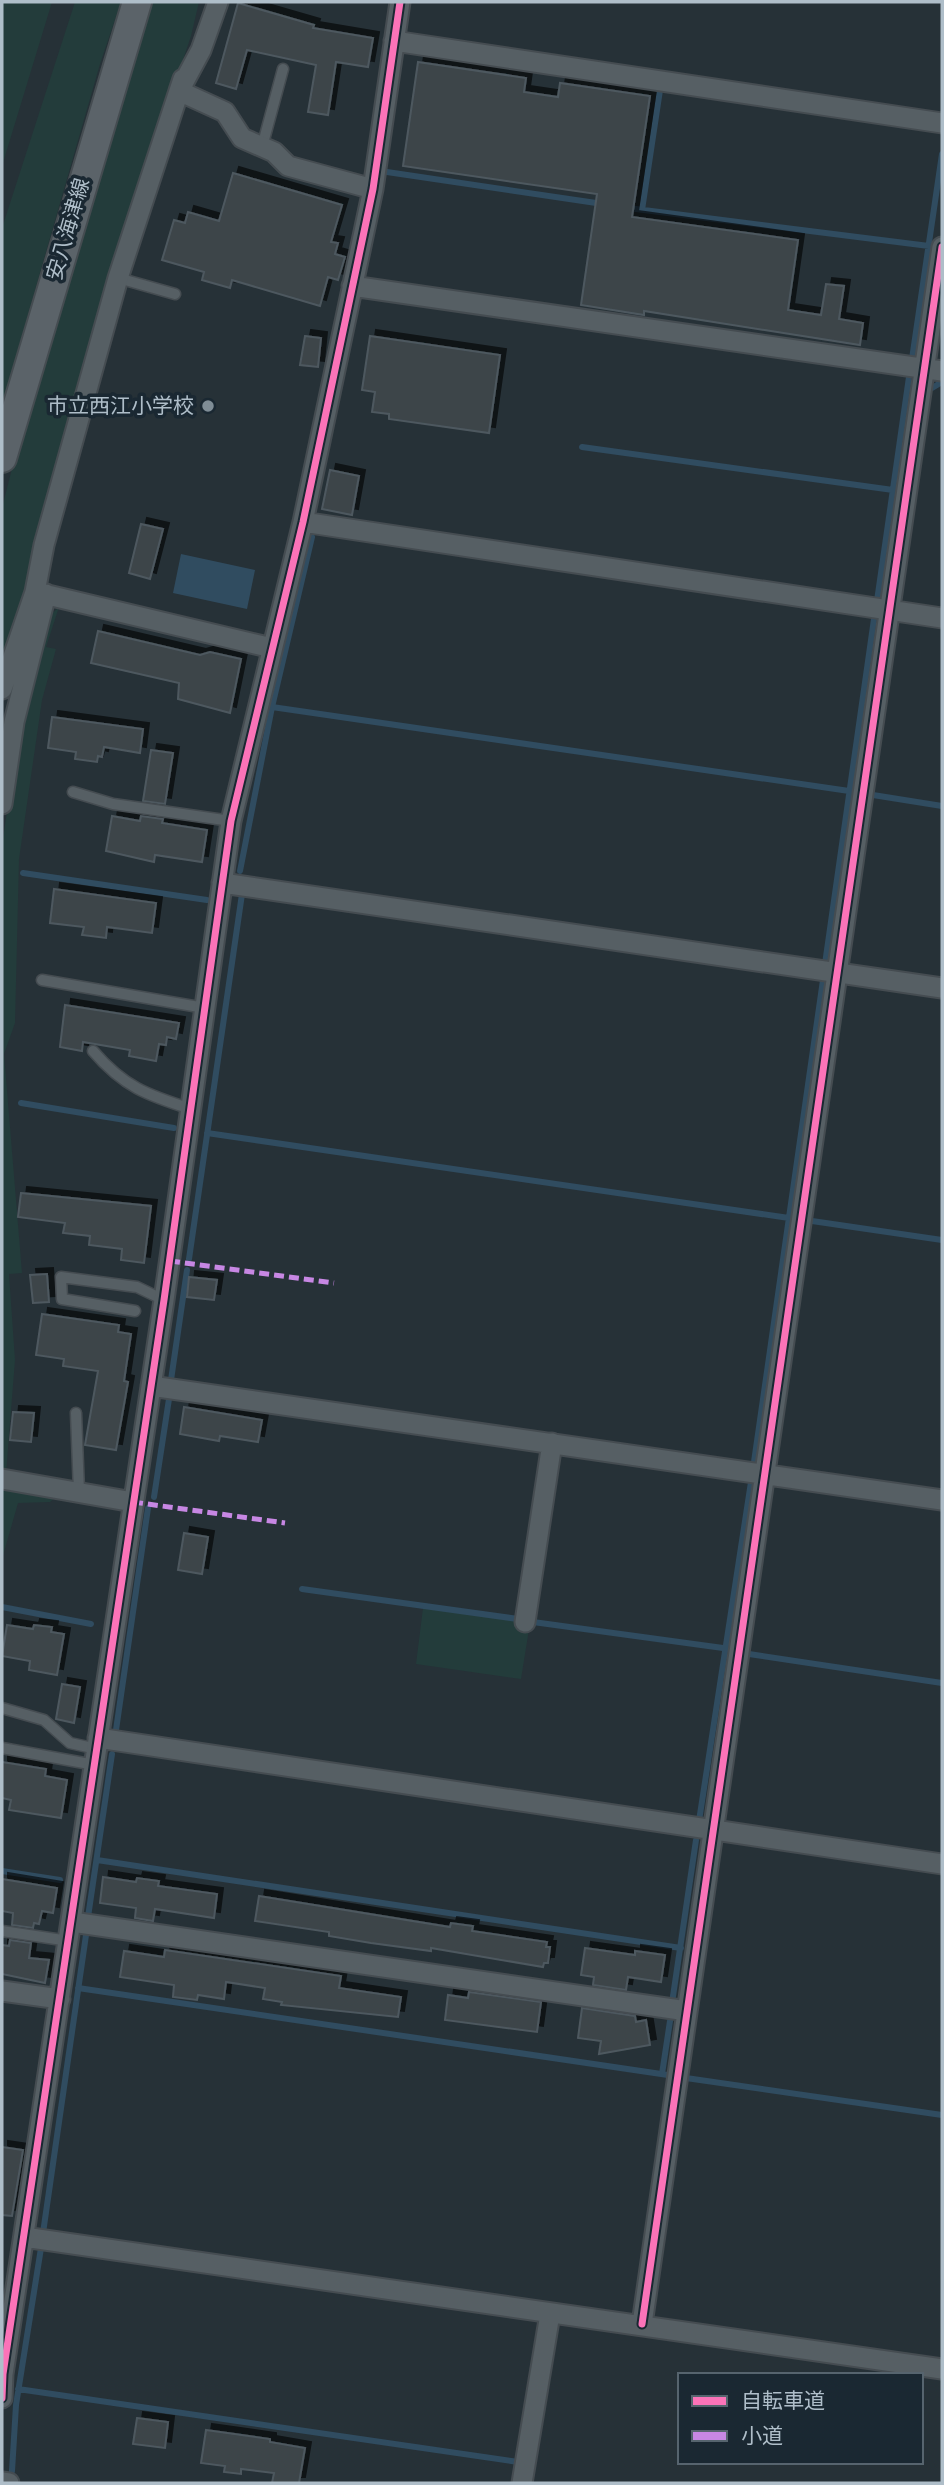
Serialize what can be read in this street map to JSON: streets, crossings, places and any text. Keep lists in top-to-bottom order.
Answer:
{
  "streets": {
    "main road": ["安八海津線"]
  },
  "places": ["市立西江小学校"],
  "legend": ["自転車道", "小道"]
}
